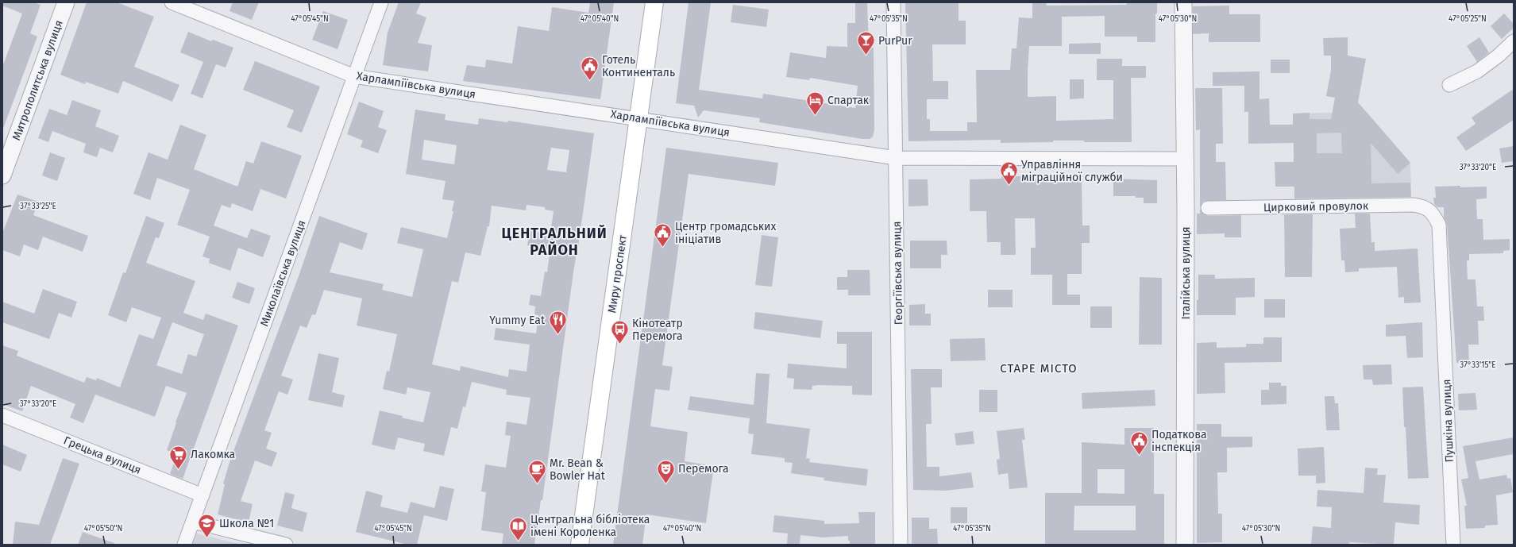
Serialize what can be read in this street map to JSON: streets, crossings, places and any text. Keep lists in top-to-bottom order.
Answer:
{
  "streets": {
    "main road": ["Миру проспект"],
    "street": [
      "Митрополитська вулиця",
      "Харлампіївська вулиця",
      "Цирковий провулок",
      "Миколаївська вулиця",
      "Георгіївська вулиця",
      "Італійська вулиця",
      "Пушкіна вулиця",
      "Грецька вулиця"
    ]
  },
  "crossings": [
    ["Харлампіївська вулиця", "Миколаївська вулиця"],
    ["Харлампіївська вулиця", "Георгіївська вулиця"],
    ["Харлампіївська вулиця", "Італійська вулиця"],
    ["Харлампіївська вулиця", "Миру проспект"],
    ["Цирковий провулок", "Пушкіна вулиця"],
    ["Миколаївська вулиця", "Грецька вулиця"]
  ],
  "districts": ["ЦЕНТРАЛЬНИЙ РАЙОН", "СТАРЕ МІСТО"],
  "places": {
    "bar": ["PurPur"],
    "public building": [
      "Готель Континенталь",
      "Управління міграційної служби",
      "Центр громадських ініціатив",
      "Податкова інспекція"
    ],
    "hotel": ["Спартак"],
    "restaurant": ["Yummy Eat"],
    "bus stop": ["Кінотеатр Перемога"],
    "supermarket": ["Лакомка"],
    "theatre": ["Перемога"],
    "cafe": ["Mr. Bean & Bowler Hat"],
    "school or university": ["Школа №1"],
    "library": ["Центральна бібліотека імені Короленка"]
  },
  "coordinates": [
    "47°05'45\"N",
    "47°05'40\"N",
    "47°05'35\"N",
    "47°05'30\"N",
    "47°05'25\"N",
    "37°33'20\"E",
    "37°33'25\"E",
    "37°33'15\"E",
    "47°05'50\"N"
  ]
}
